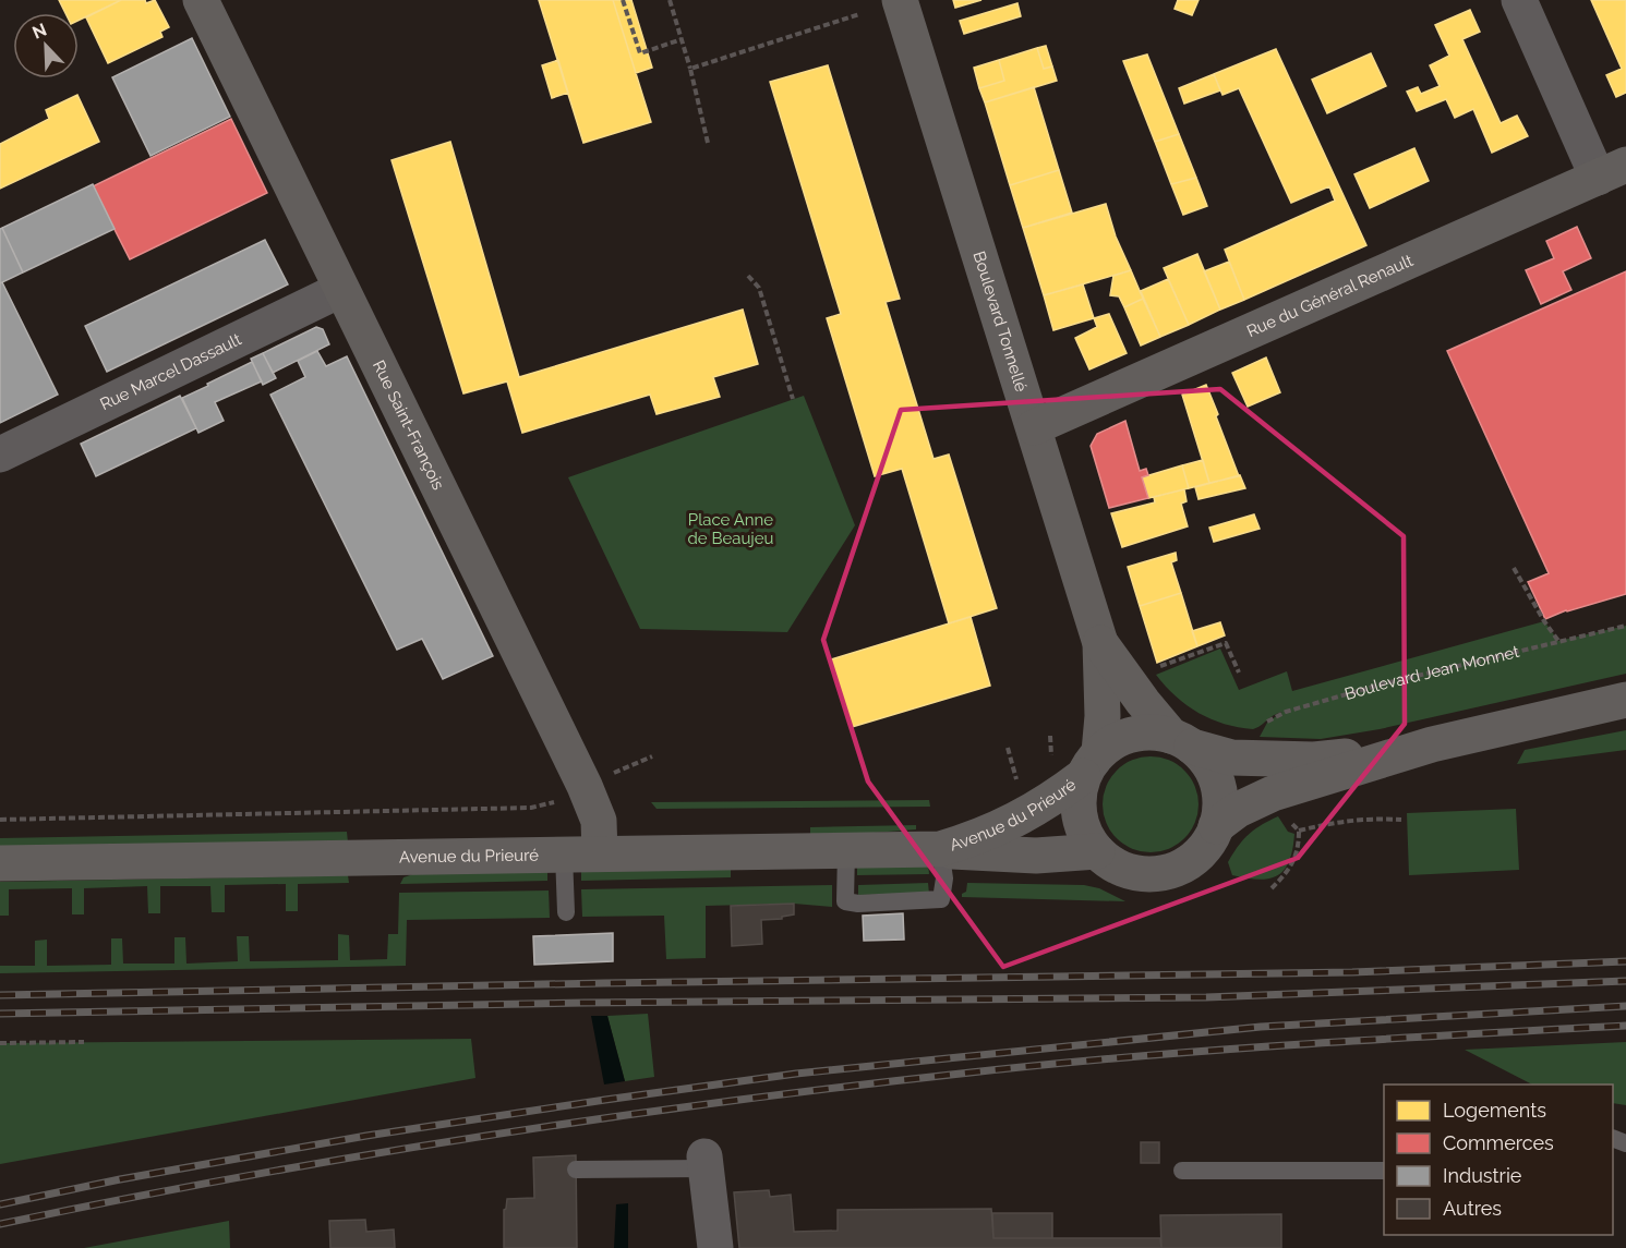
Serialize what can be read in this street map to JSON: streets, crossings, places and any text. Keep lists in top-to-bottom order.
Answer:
{
  "streets": {
    "street": [
      "Rue du Général Renault",
      "Boulevard Tonnellé",
      "Rue Marcel Dassault",
      "Rue Saint-François",
      "Avenue du Prieuré"
    ],
    "path": ["Boulevard Jean Monnet"]
  },
  "crossings": [
    ["Rue du Général Renault", "Boulevard Tonnellé"],
    ["Boulevard Tonnellé", "Avenue du Prieuré"],
    ["Rue Marcel Dassault", "Rue Saint-François"],
    ["Rue Saint-François", "Avenue du Prieuré"]
  ],
  "parks": ["Place Anne de Beaujeu"],
  "legend": [
    "Logements",
    "Commerces",
    "Industrie",
    "Autres"
  ],
  "north": "top left"
}
